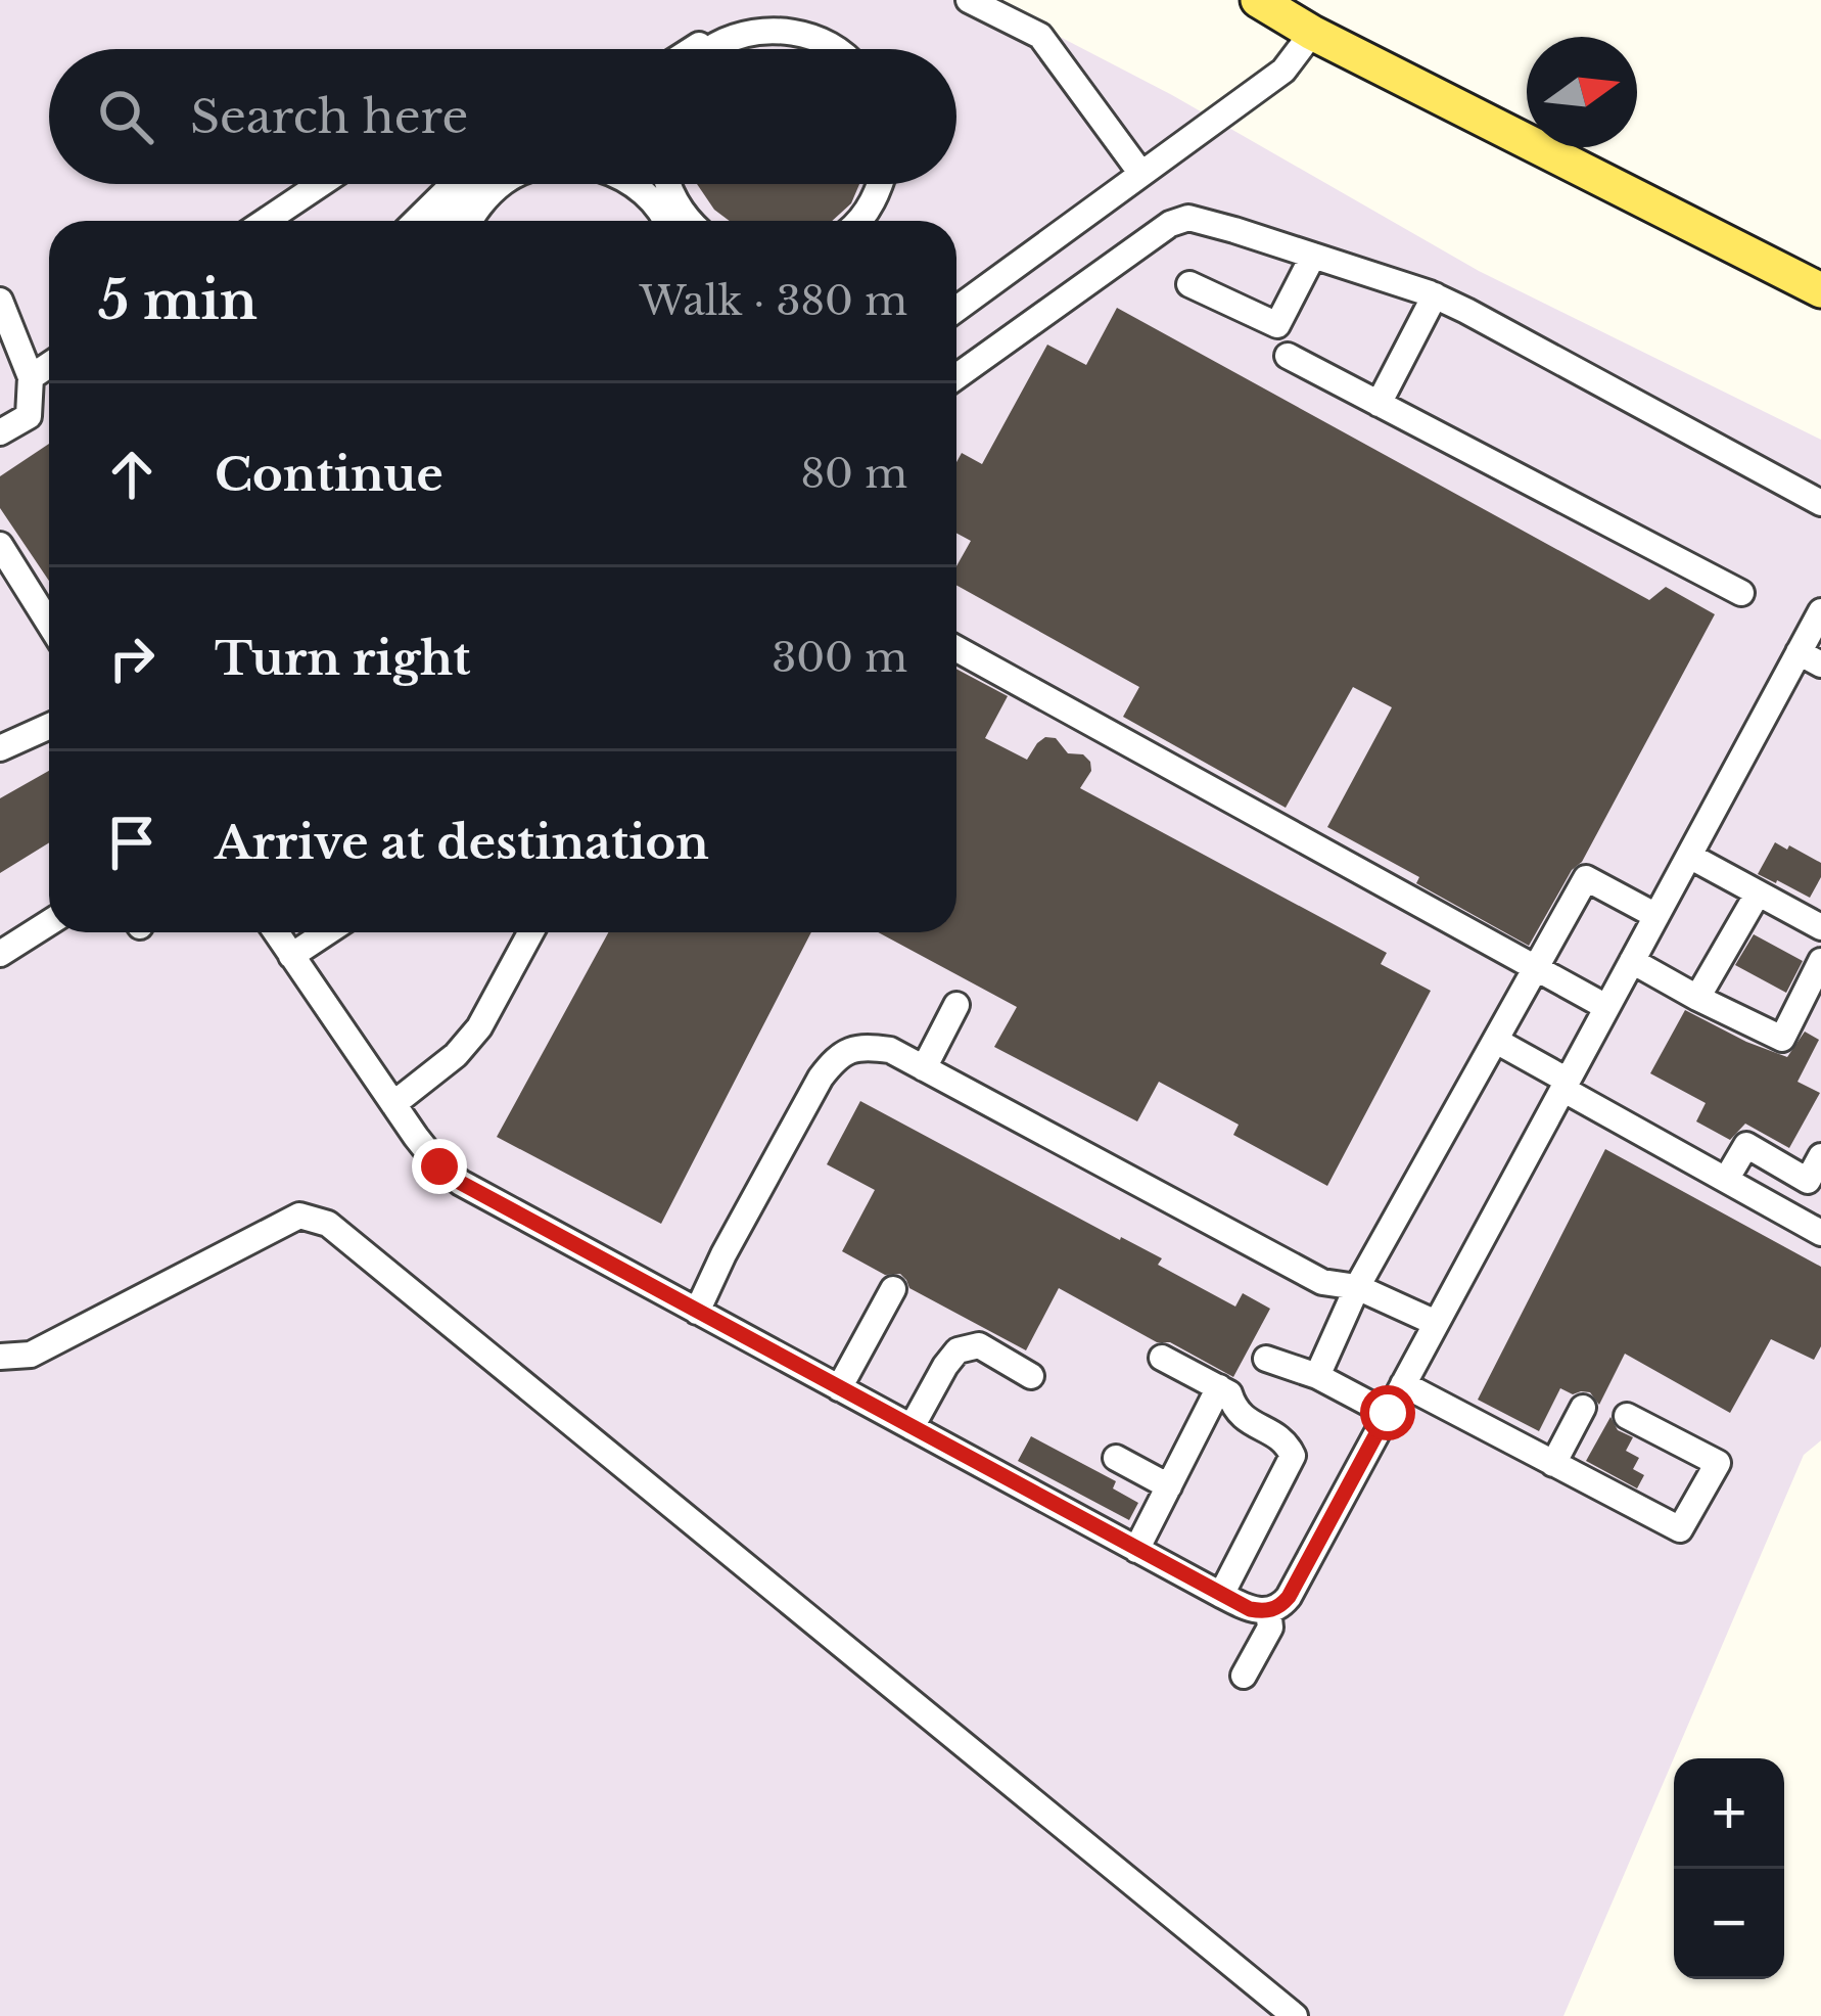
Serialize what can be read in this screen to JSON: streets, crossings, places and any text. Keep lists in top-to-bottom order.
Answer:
{
  "north": "right",
  "page": {
    "search": "Search here",
    "heading": ["5 min", "Walk · 380 m"],
    "list": [
      ["Continue", "80 m"],
      ["Turn right", "300 m"],
      "Arrive at destination"
    ],
    "map_buttons": ["+", "−"]
  }
}
